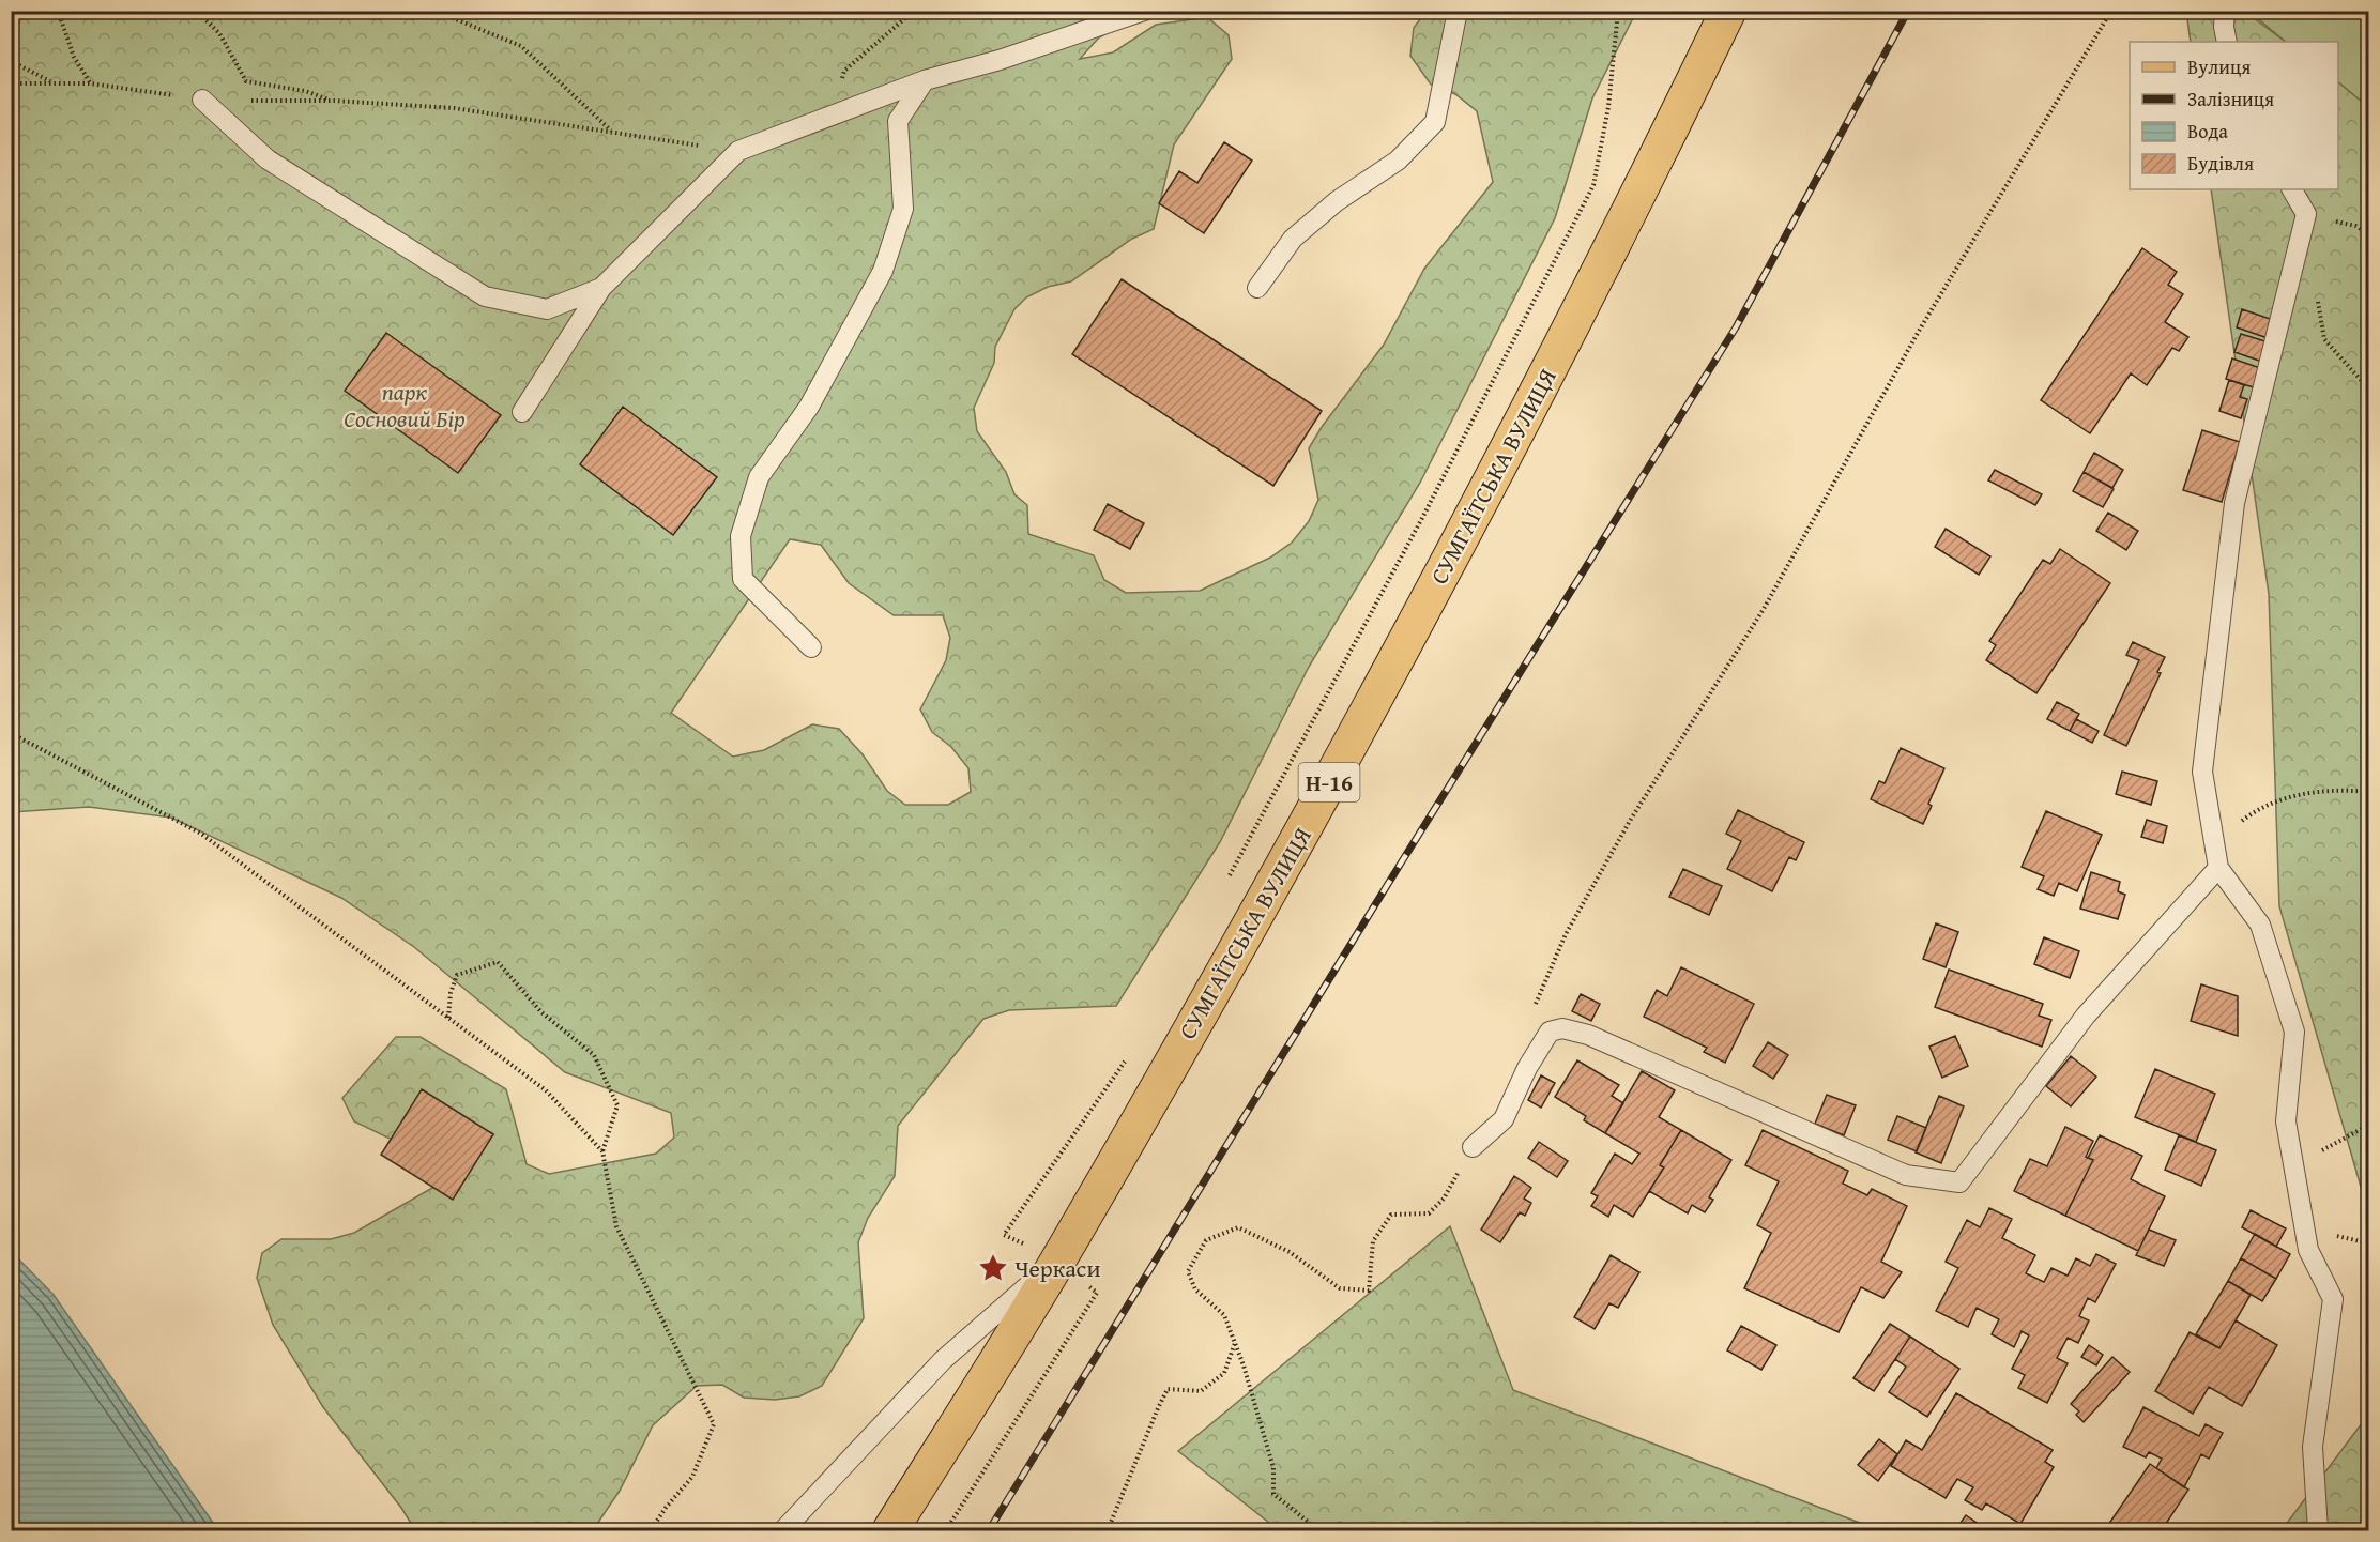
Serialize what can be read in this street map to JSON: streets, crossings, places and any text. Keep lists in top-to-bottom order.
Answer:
{
  "streets": {
    "main road": ["СУМГАЇТСЬКА ВУЛИЦЯ", "Н-16"]
  },
  "parks": ["парк Сосновий Бір"],
  "places": {
    "place": ["Черкаси"]
  },
  "legend": [
    "Вулиця",
    "Залізниця",
    "Вода",
    "Будівля"
  ]
}
